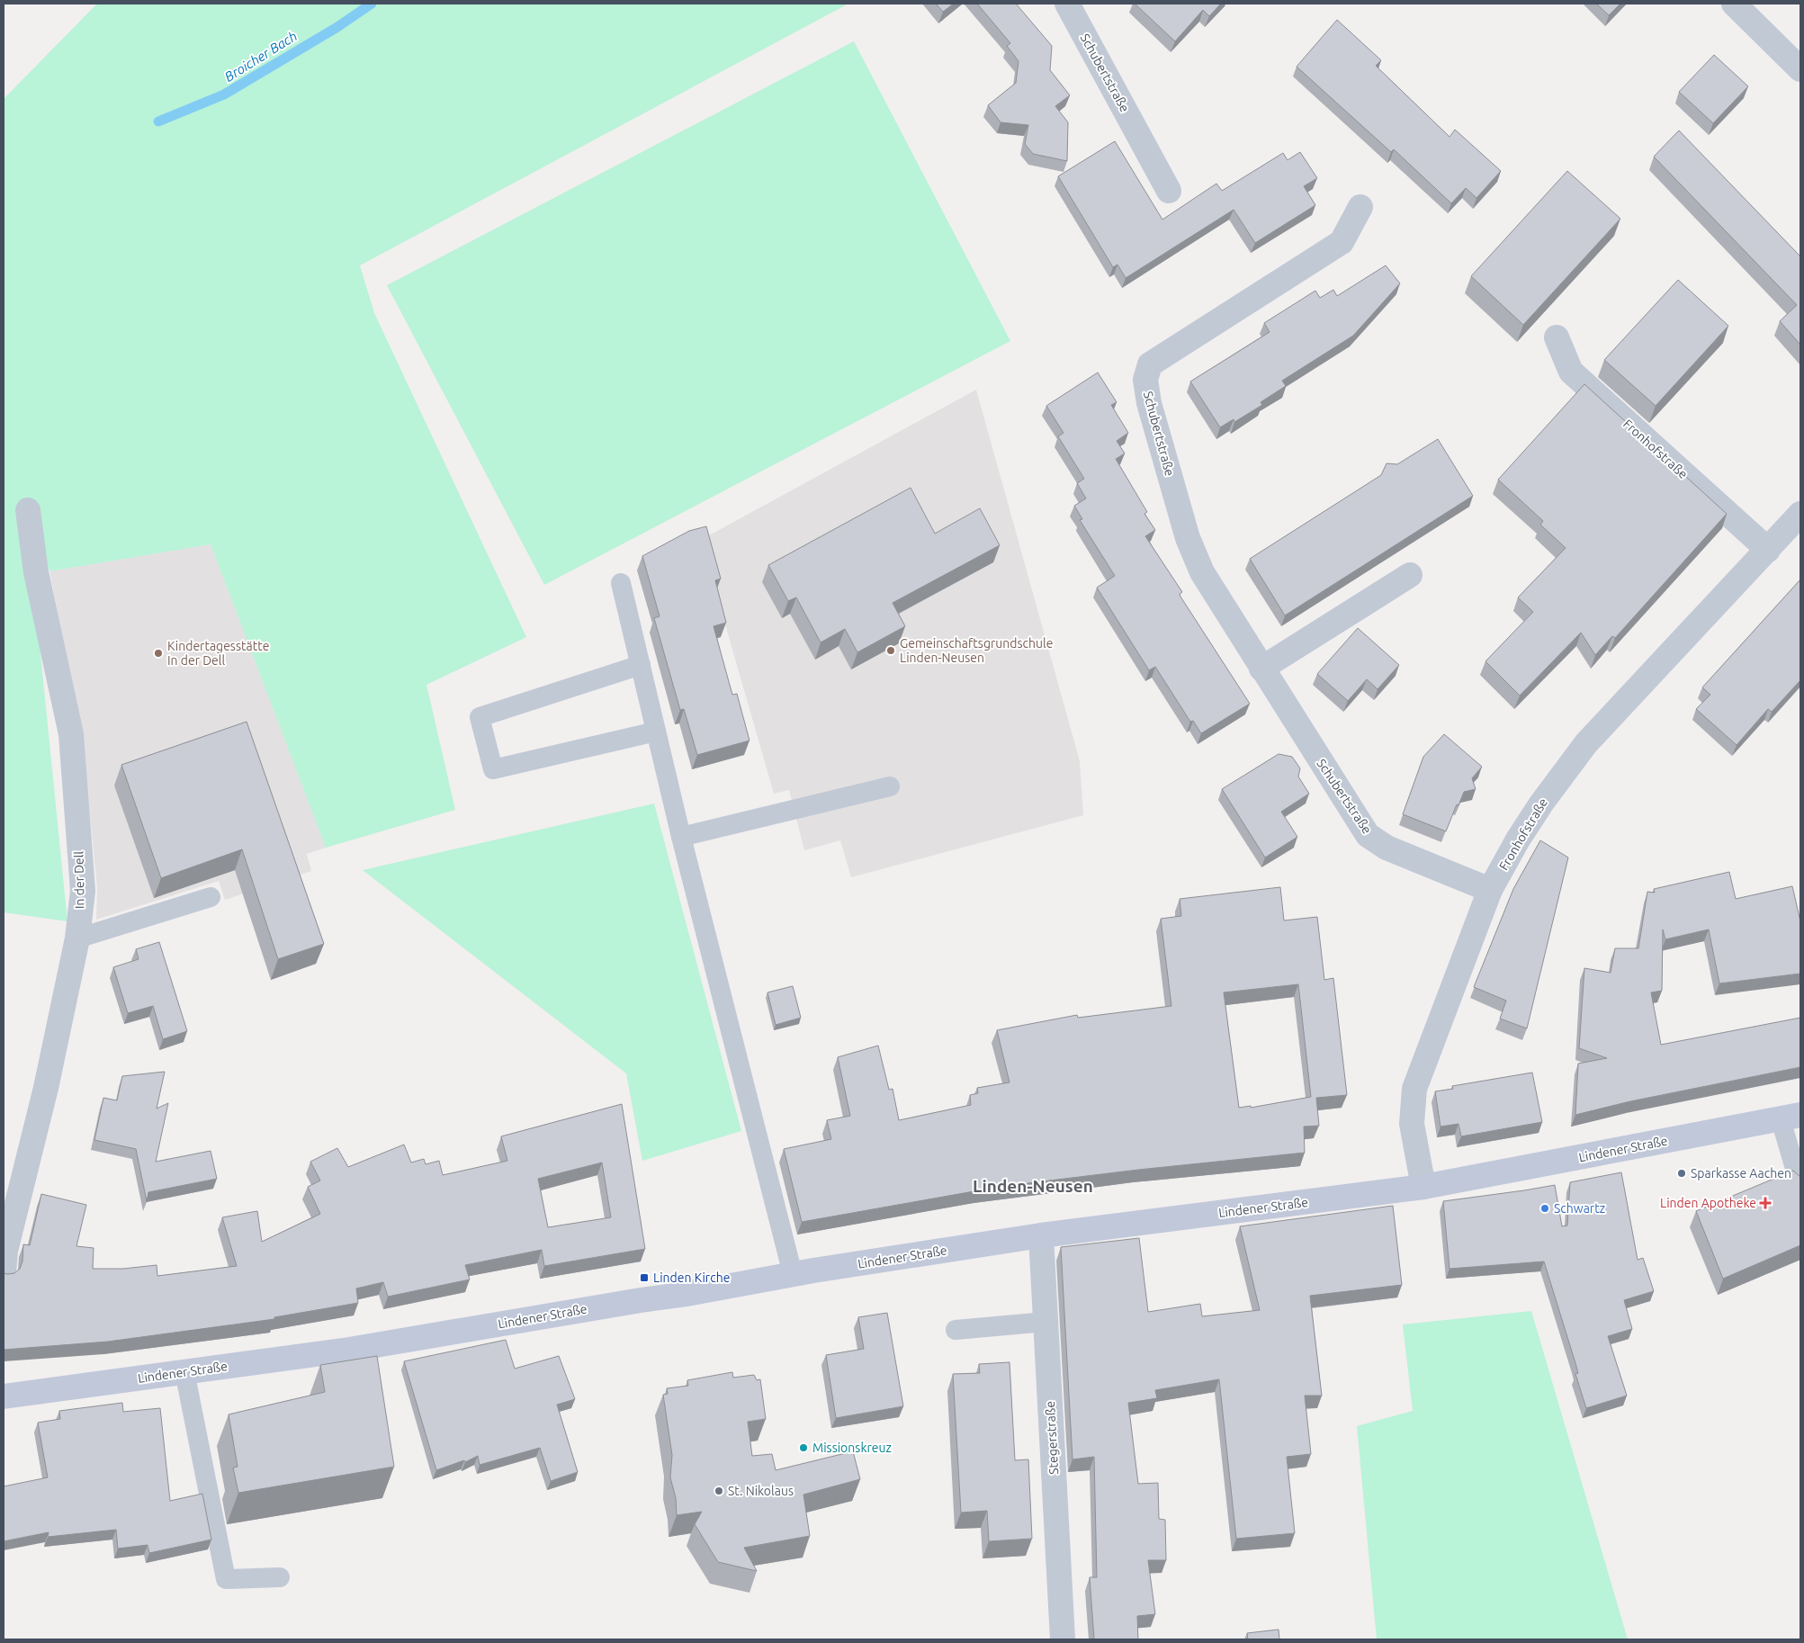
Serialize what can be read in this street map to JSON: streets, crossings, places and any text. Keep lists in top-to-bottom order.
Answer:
{
  "streets": {
    "main road": ["Lindener Straße"],
    "street": [
      "Schubertstraße",
      "Fronhofstraße",
      "In der Dell",
      "Stegerstraße"
    ]
  },
  "crossings": [
    ["Schubertstraße", "Fronhofstraße"],
    ["Fronhofstraße", "Lindener Straße"],
    ["Lindener Straße", "Stegerstraße"]
  ],
  "districts": ["Linden-Neusen"],
  "water": ["Broicher Bach"],
  "places": {
    "other": [
      "Gemeinschaftsgrundschule Linden-Neusen",
      "Kindertagesstätte In der Dell",
      "Sparkasse Aachen",
      "Schwartz",
      "Missionskreuz",
      "St. Nikolaus"
    ],
    "health": ["Linden Apotheke"],
    "transit": ["Linden Kirche"]
  }
}
